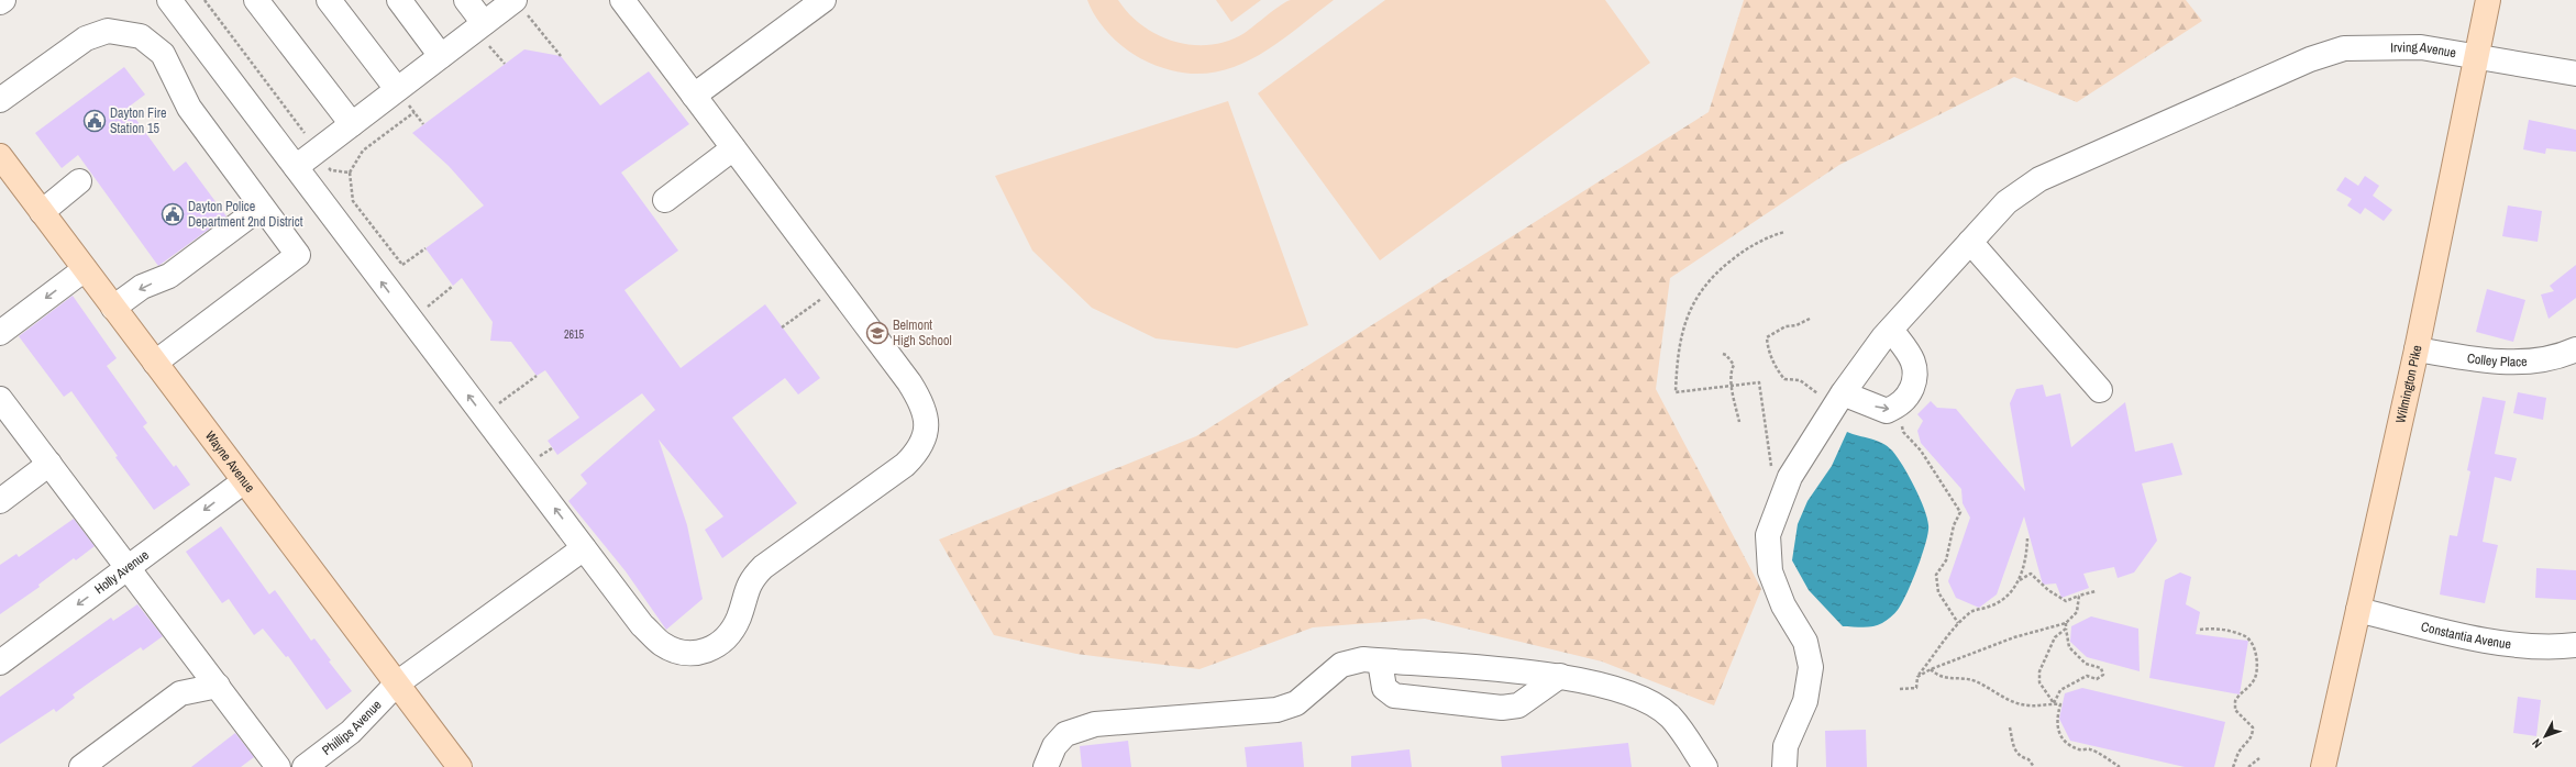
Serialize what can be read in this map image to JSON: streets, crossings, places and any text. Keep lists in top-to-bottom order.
{
  "streets": {
    "main road": ["Wilmington Pike", "Wayne Avenue"],
    "street": [
      "Irving Avenue",
      "Colley Place",
      "Holly Avenue",
      "Constantia Avenue",
      "Phillips Avenue"
    ]
  },
  "crossings": [
    ["Irving Avenue", "Wilmington Pike"],
    ["Colley Place", "Wilmington Pike"],
    ["Wilmington Pike", "Constantia Avenue"],
    ["Wayne Avenue", "Holly Avenue"],
    ["Wayne Avenue", "Phillips Avenue"]
  ],
  "places": {
    "public building": ["Dayton Fire Station 15", "Dayton Police Department 2nd District"],
    "school or university": ["Belmont High School"]
  },
  "house_numbers": ["2615"],
  "north": "bottom left"
}
